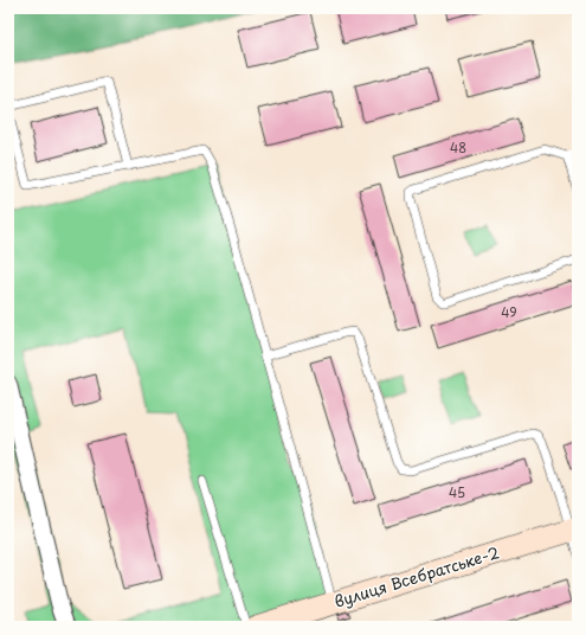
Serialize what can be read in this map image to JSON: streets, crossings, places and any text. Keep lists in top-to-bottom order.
{
  "streets": {
    "street": ["вулиця Всебратське-2"]
  },
  "house_numbers": ["48", "49", "45"]
}
